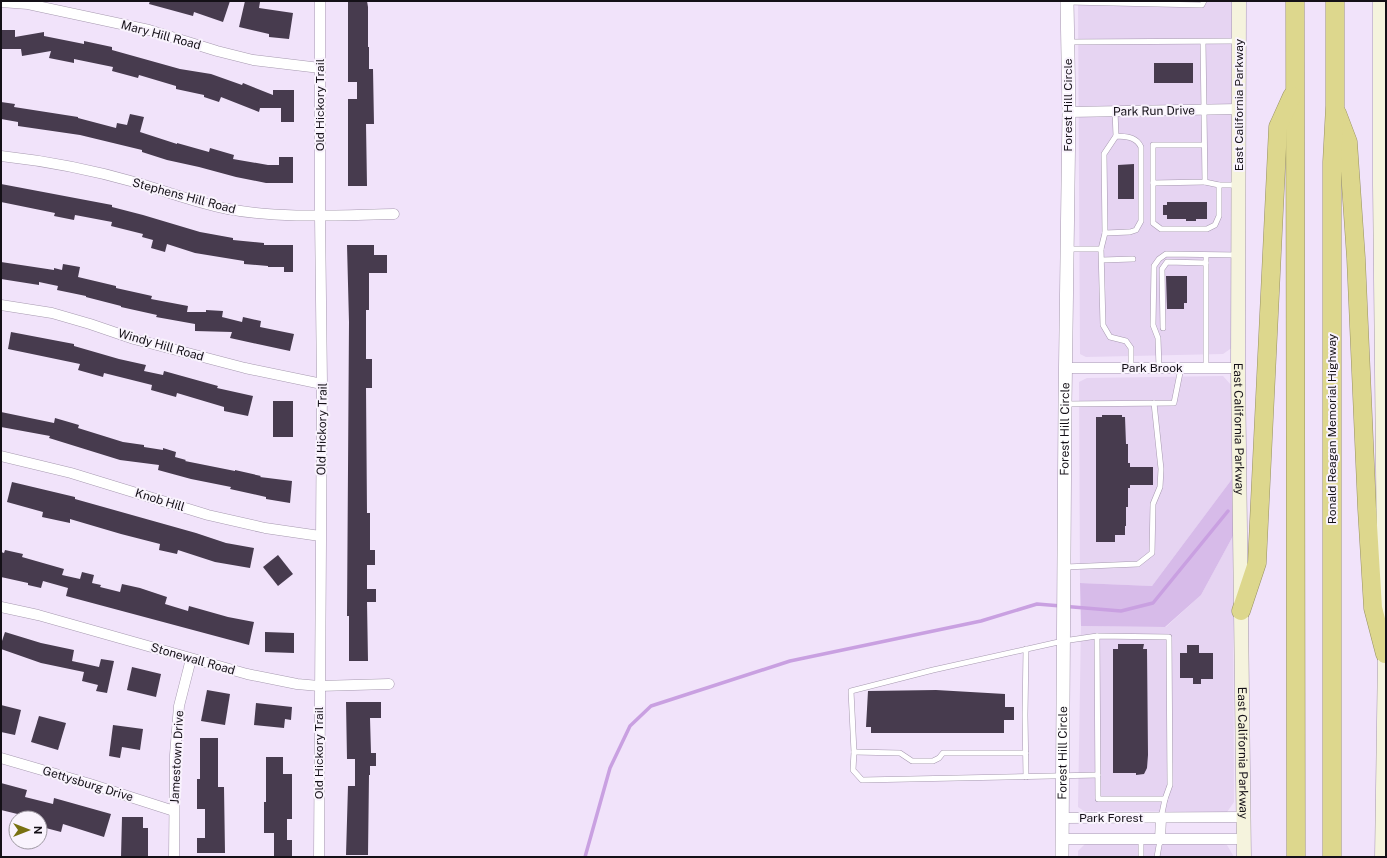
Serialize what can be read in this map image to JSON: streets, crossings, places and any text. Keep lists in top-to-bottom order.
{
  "streets": {
    "highway": ["Ronald Reagan Memorial Highway"],
    "main road": ["East California Parkway"],
    "street": [
      "Mary Hill Road",
      "Old Hickory Trail",
      "Forest Hill Circle",
      "Park Run Drive",
      "Stephens Hill Road",
      "Windy Hill Road",
      "Park Brook",
      "Knob Hill",
      "Stonewall Road",
      "Jamestown Drive",
      "Gettysburg Drive",
      "Park Forest"
    ]
  },
  "crossings": [
    ["Mary Hill Road", "Old Hickory Trail"],
    ["Old Hickory Trail", "Stephens Hill Road"],
    ["Old Hickory Trail", "Windy Hill Road"],
    ["Old Hickory Trail", "Knob Hill"],
    ["Old Hickory Trail", "Stonewall Road"],
    ["Forest Hill Circle", "Park Run Drive"],
    ["Forest Hill Circle", "Park Brook"],
    ["Forest Hill Circle", "Park Forest"],
    ["East California Parkway", "Park Run Drive"],
    ["East California Parkway", "Park Brook"],
    ["East California Parkway", "Park Forest"],
    ["Stonewall Road", "Jamestown Drive"],
    ["Jamestown Drive", "Gettysburg Drive"]
  ],
  "north": "right"
}
